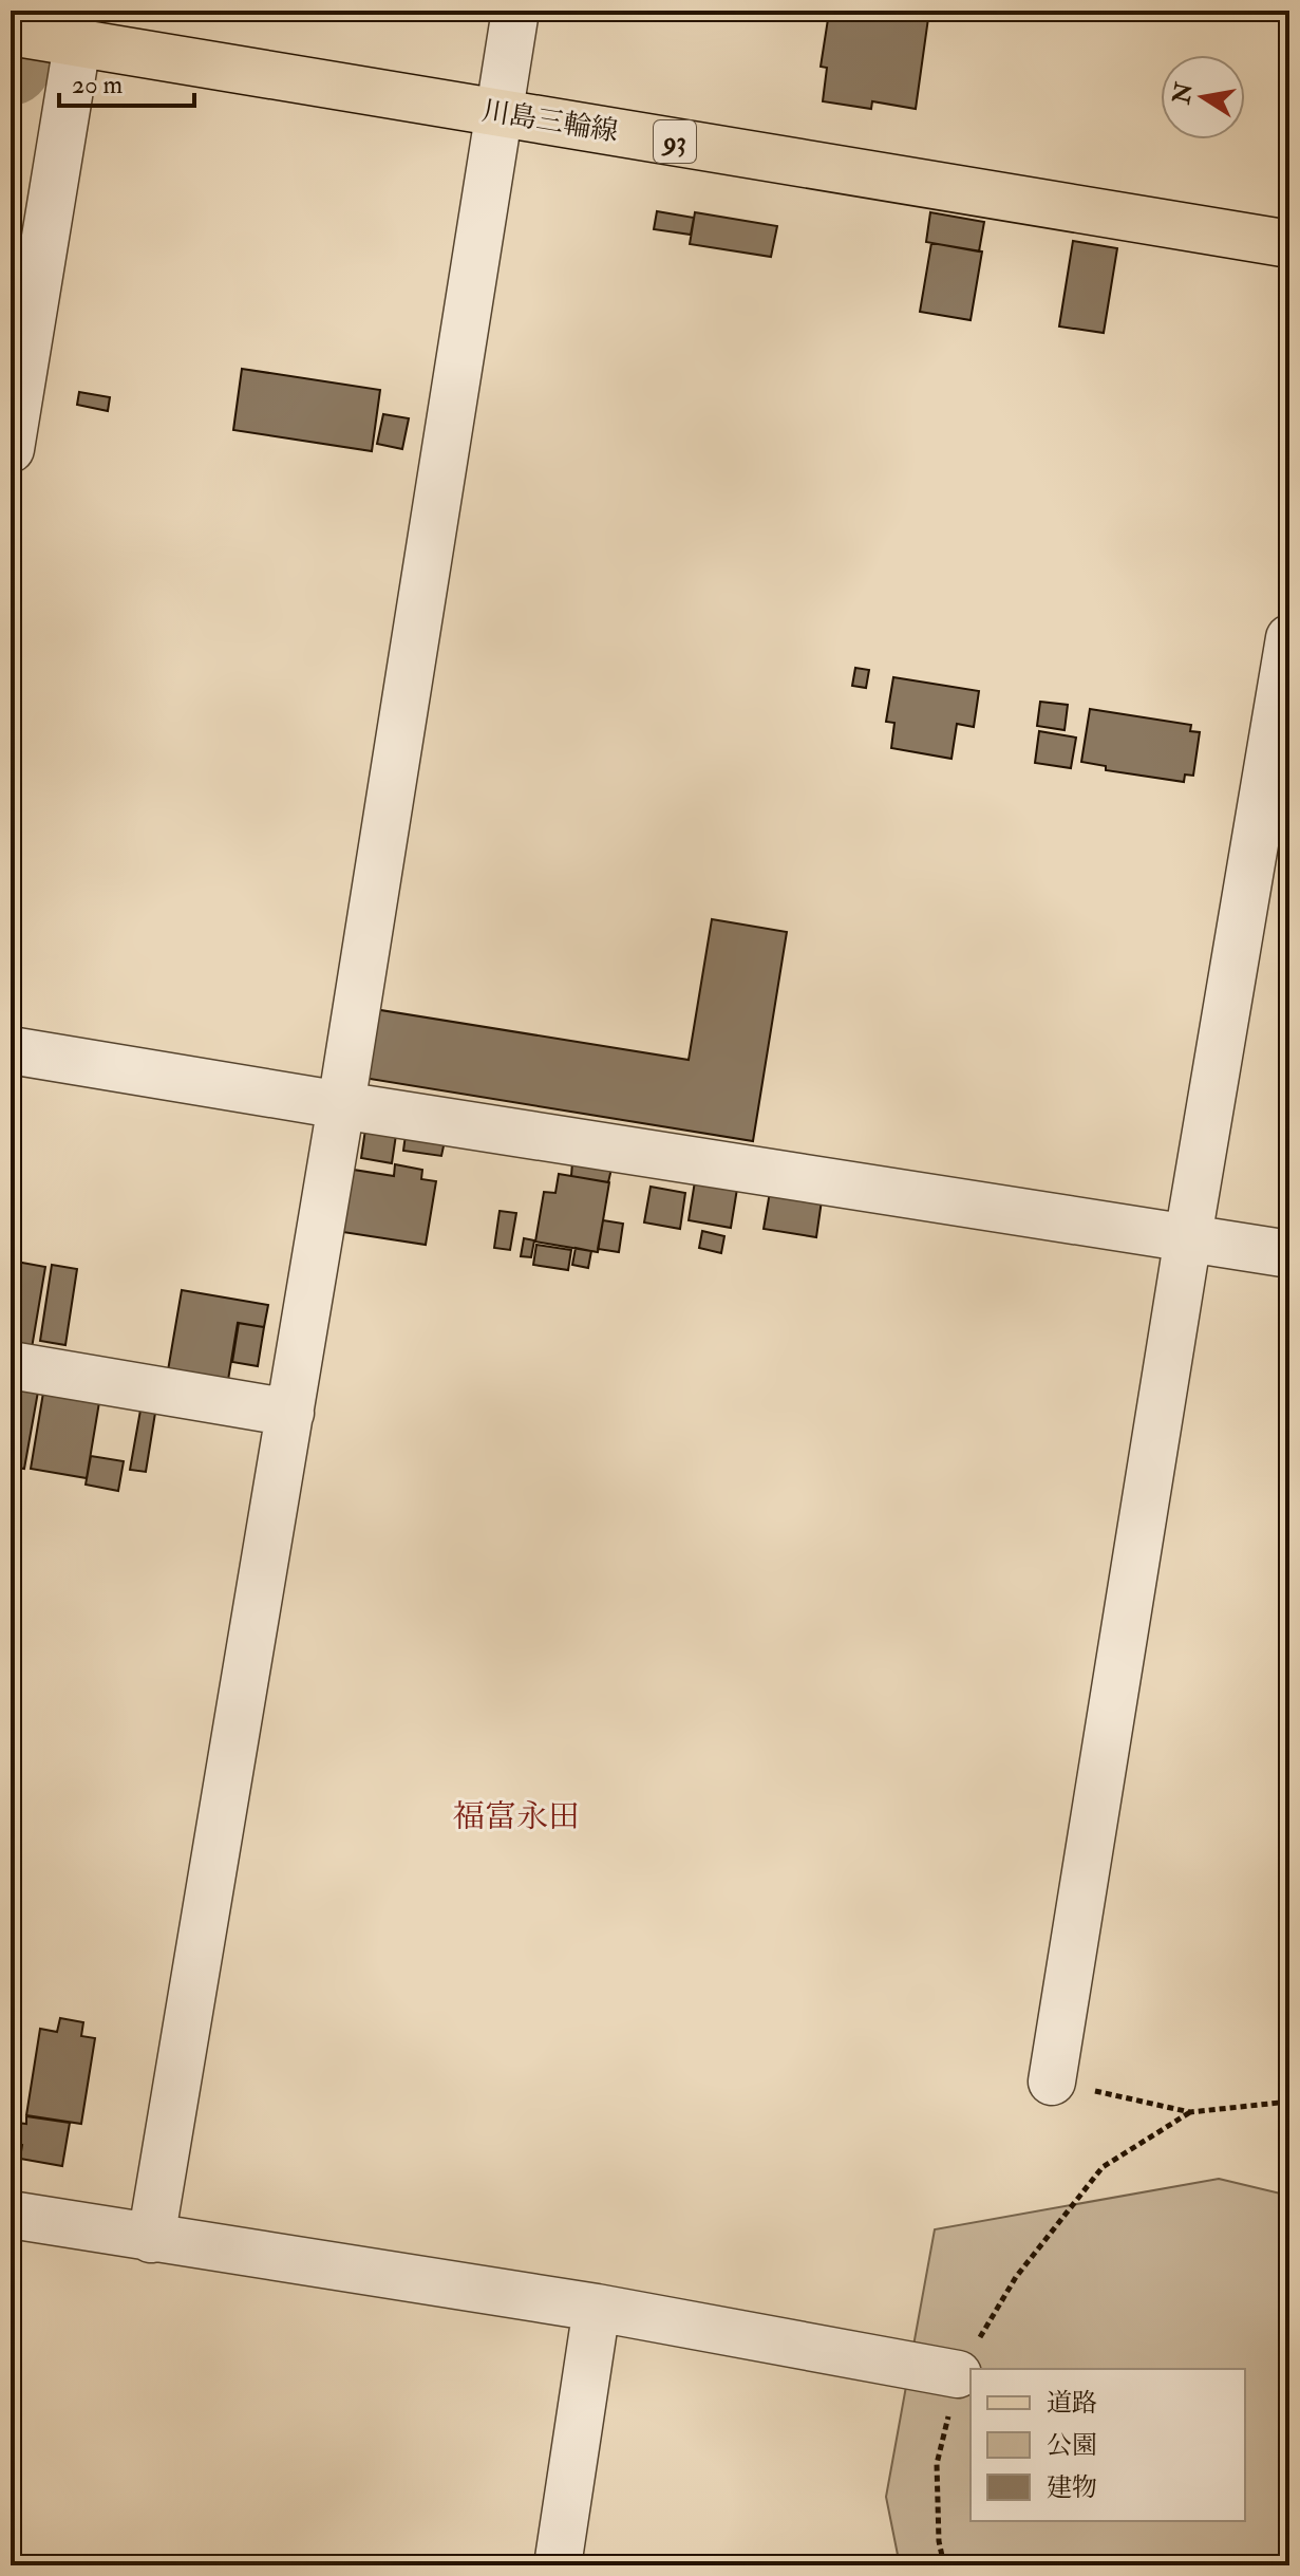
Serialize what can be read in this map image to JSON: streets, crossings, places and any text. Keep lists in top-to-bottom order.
{
  "streets": {
    "main road": ["川島三輪線", "93"]
  },
  "districts": ["福富永田"],
  "legend": ["道路", "公園", "建物"],
  "scale_bar": "20 m",
  "north": "left"
}
